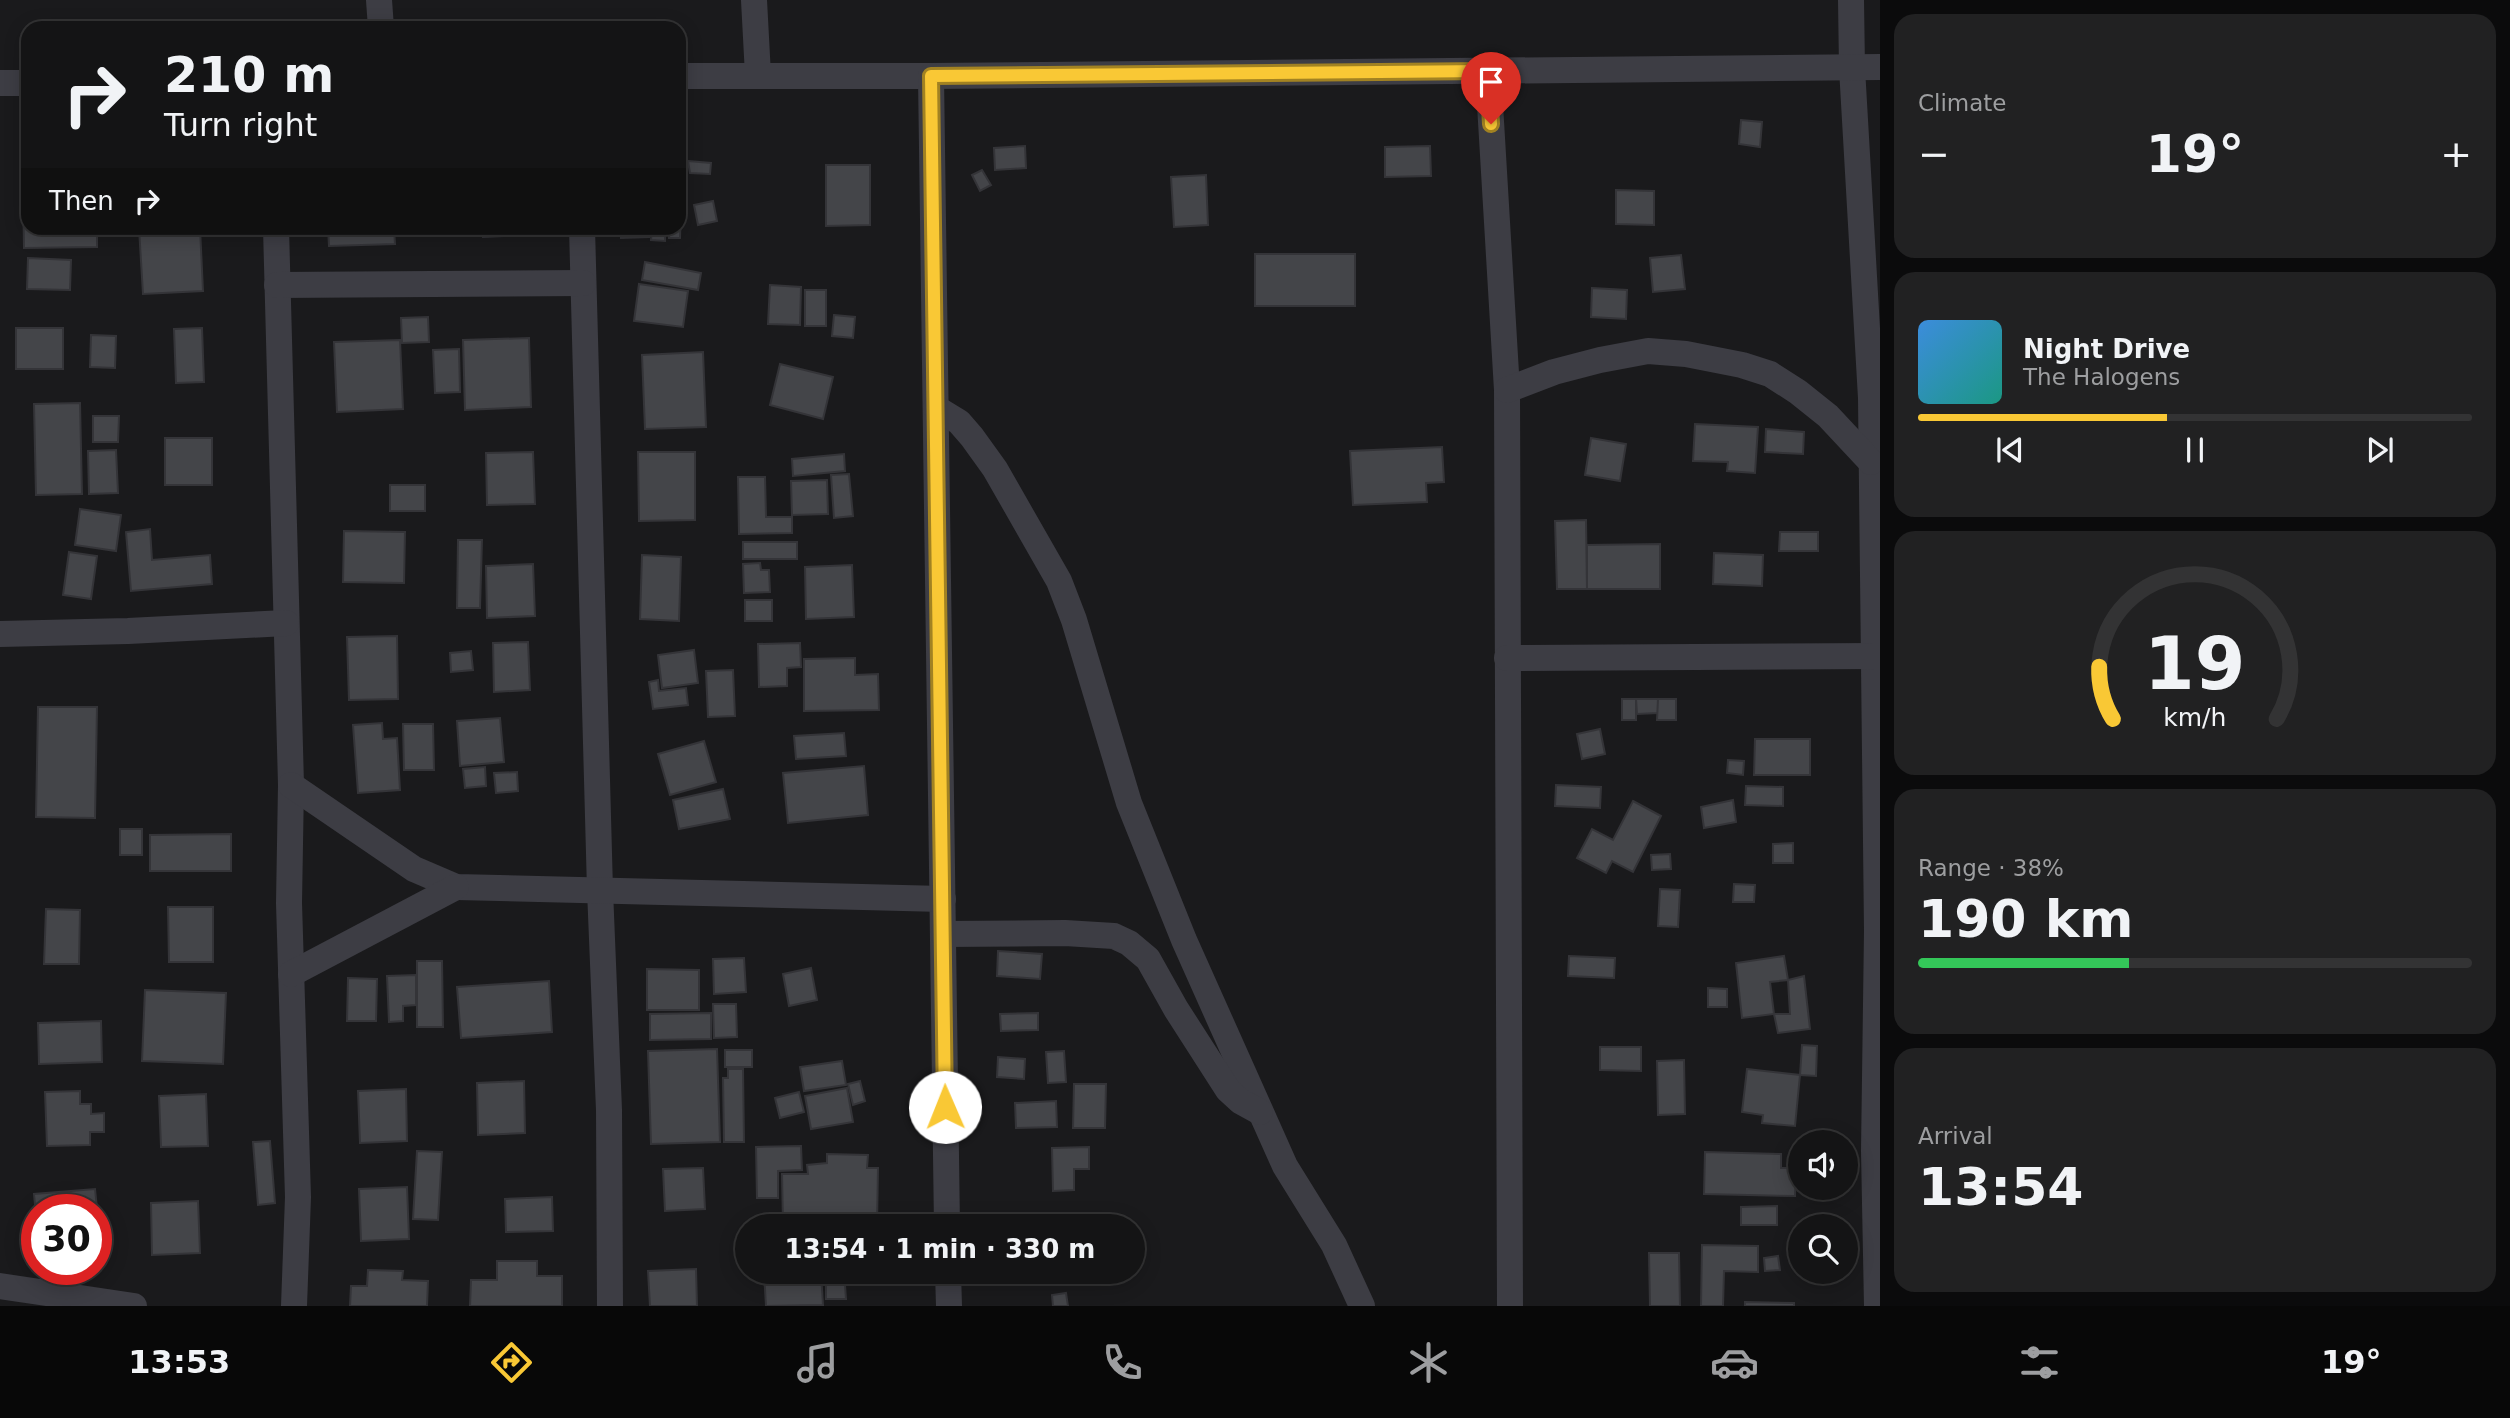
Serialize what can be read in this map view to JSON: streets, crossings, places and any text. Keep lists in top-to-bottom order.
{
  "page": {
    "tile": [
      "Climate",
      ["Range · 38%", "190 km"],
      ["Arrival", "13:54"]
    ],
    "turn": ["210 m", "Turn right"],
    "heat": ["−", "19°", "+"],
    "then": "Then",
    "song": ["Night Drive", "The Halogens"],
    "limit": "30",
    "trip": "13:54 · 1 min · 330 m",
    "tabs": ["13:53", "19°"],
    "gauge": ["19", "km/h"]
  }
}
